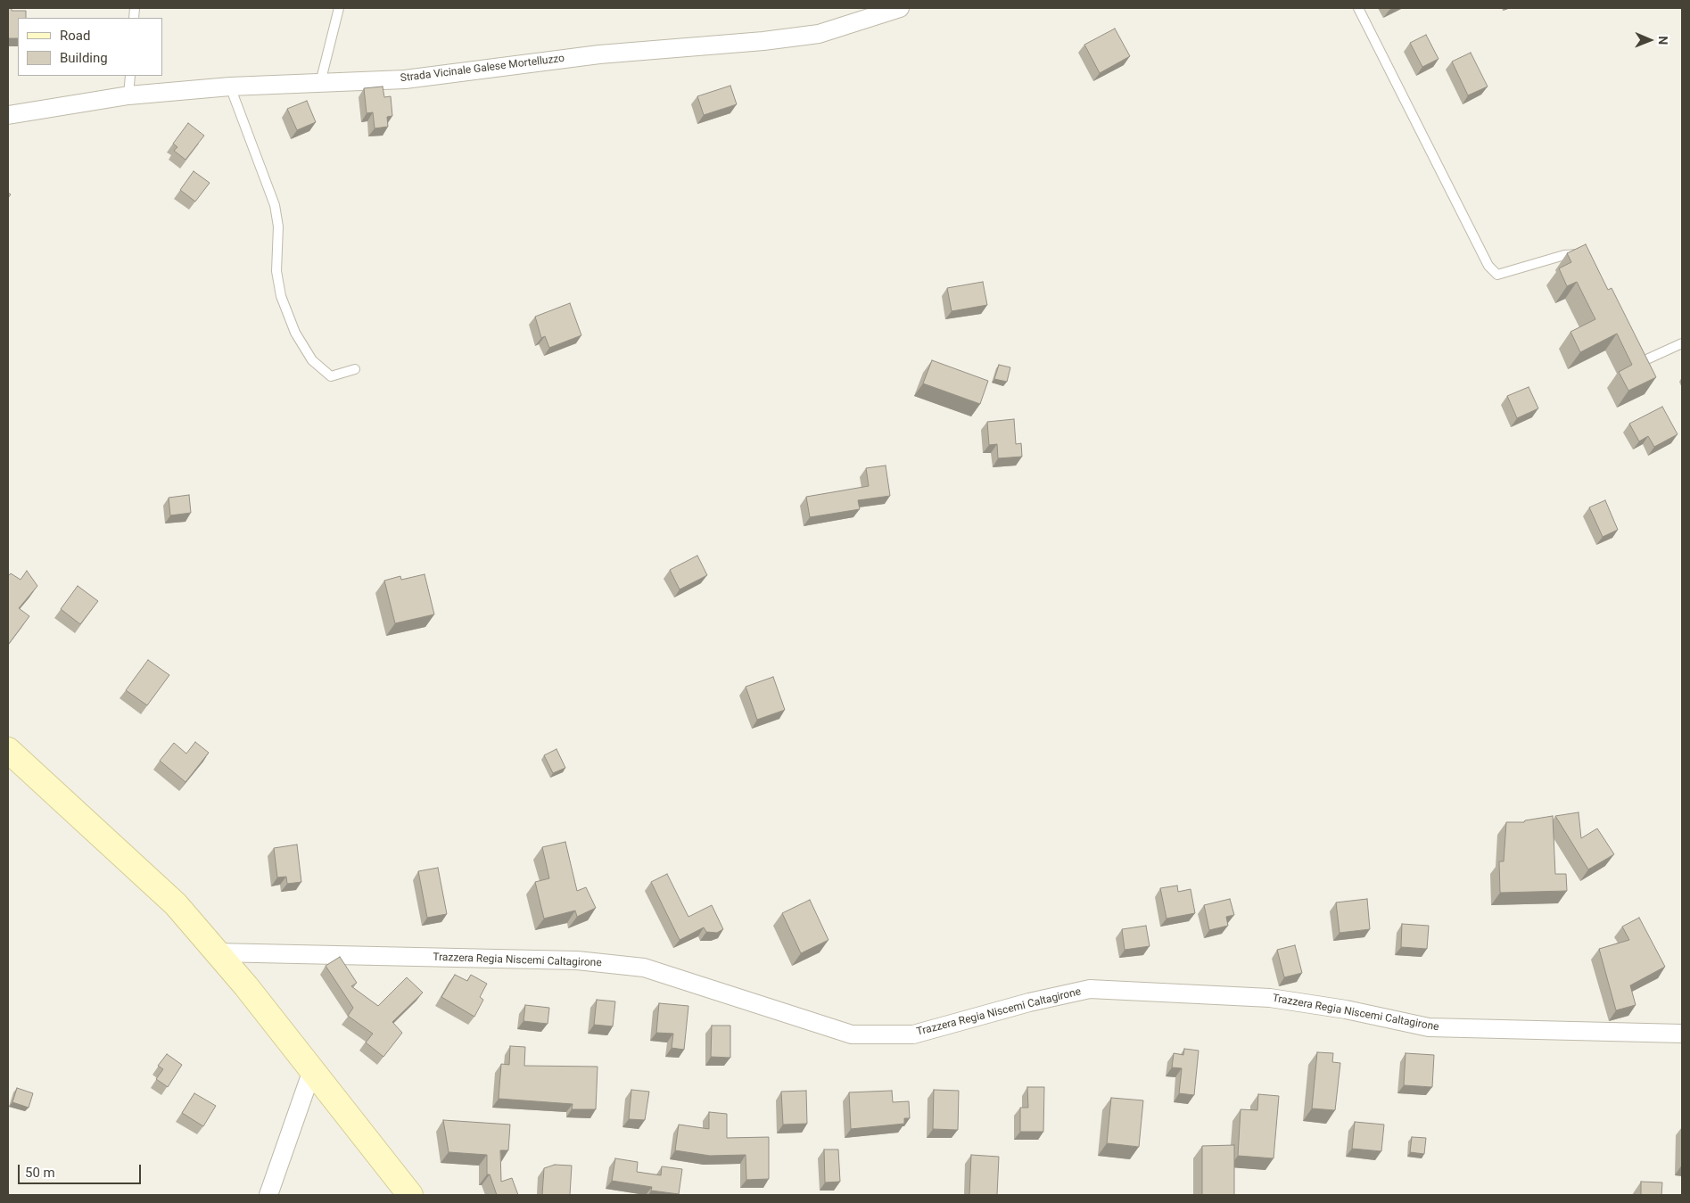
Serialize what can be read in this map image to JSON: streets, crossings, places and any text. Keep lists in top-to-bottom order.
{
  "streets": {
    "street": ["Strada Vicinale Galese Mortelluzzo", "Trazzera Regia Niscemi Caltagirone"]
  },
  "legend": ["Road", "Building"],
  "scale_bar": "50 m",
  "north": "right"
}
